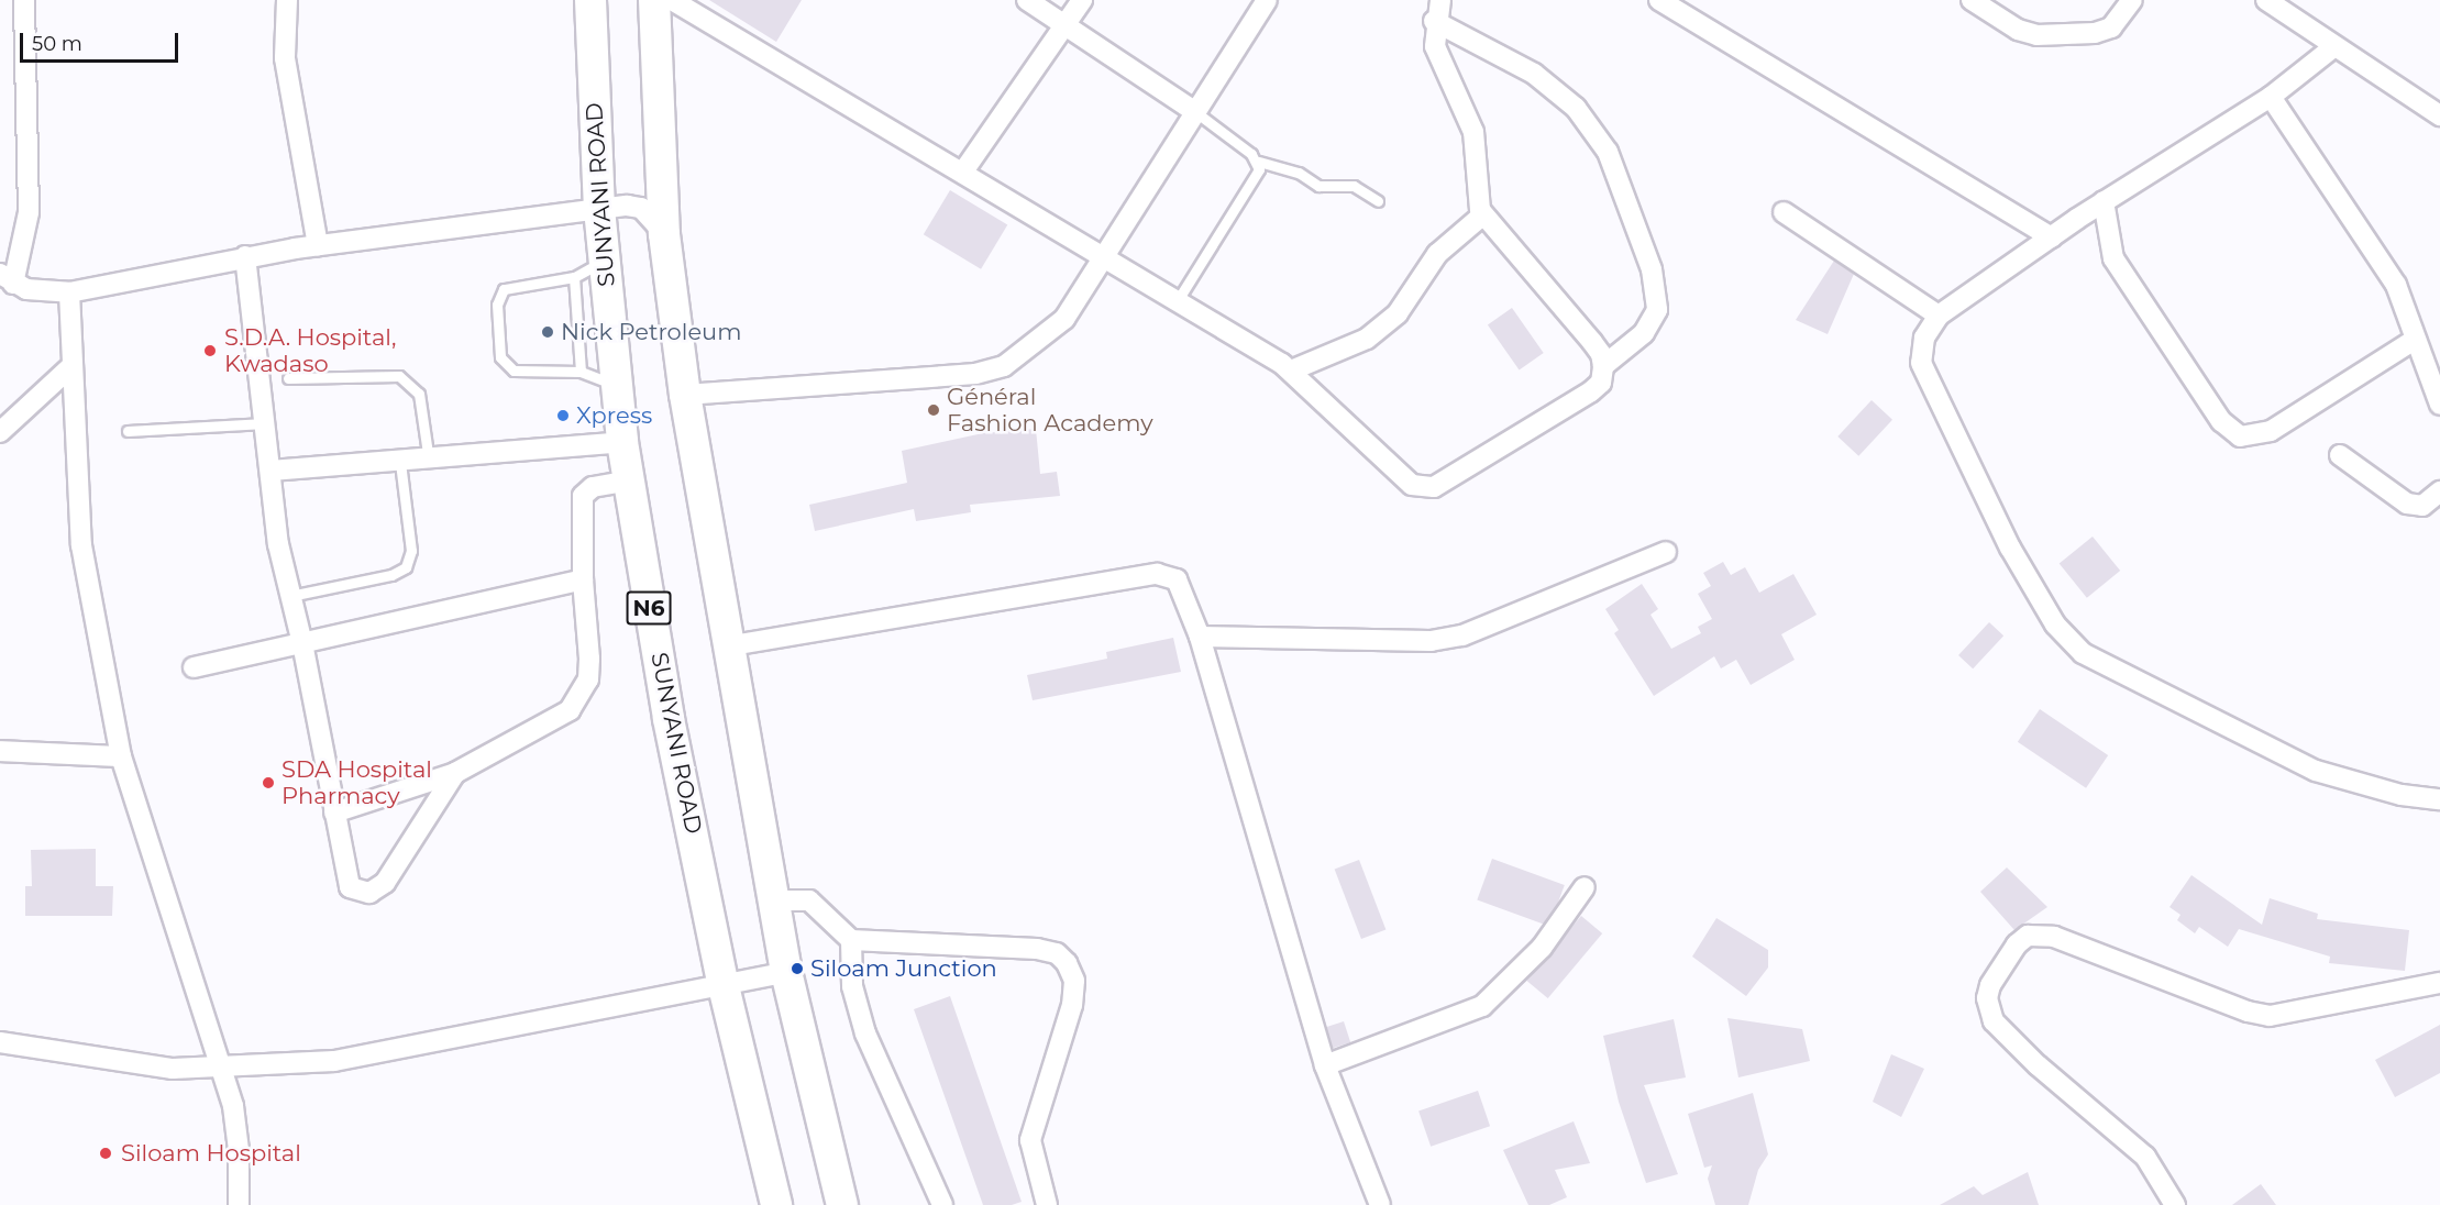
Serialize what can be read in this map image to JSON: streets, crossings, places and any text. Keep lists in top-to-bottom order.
{
  "streets": {
    "main road": ["SUNYANI ROAD", "N6"]
  },
  "places": [
    "Nick Petroleum",
    "S.D.A. Hospital, Kwadaso",
    "Général Fashion Academy",
    "Xpress",
    "SDA Hospital Pharmacy",
    "Siloam Junction",
    "Siloam Hospital"
  ],
  "scale_bar": "50 m"
}
